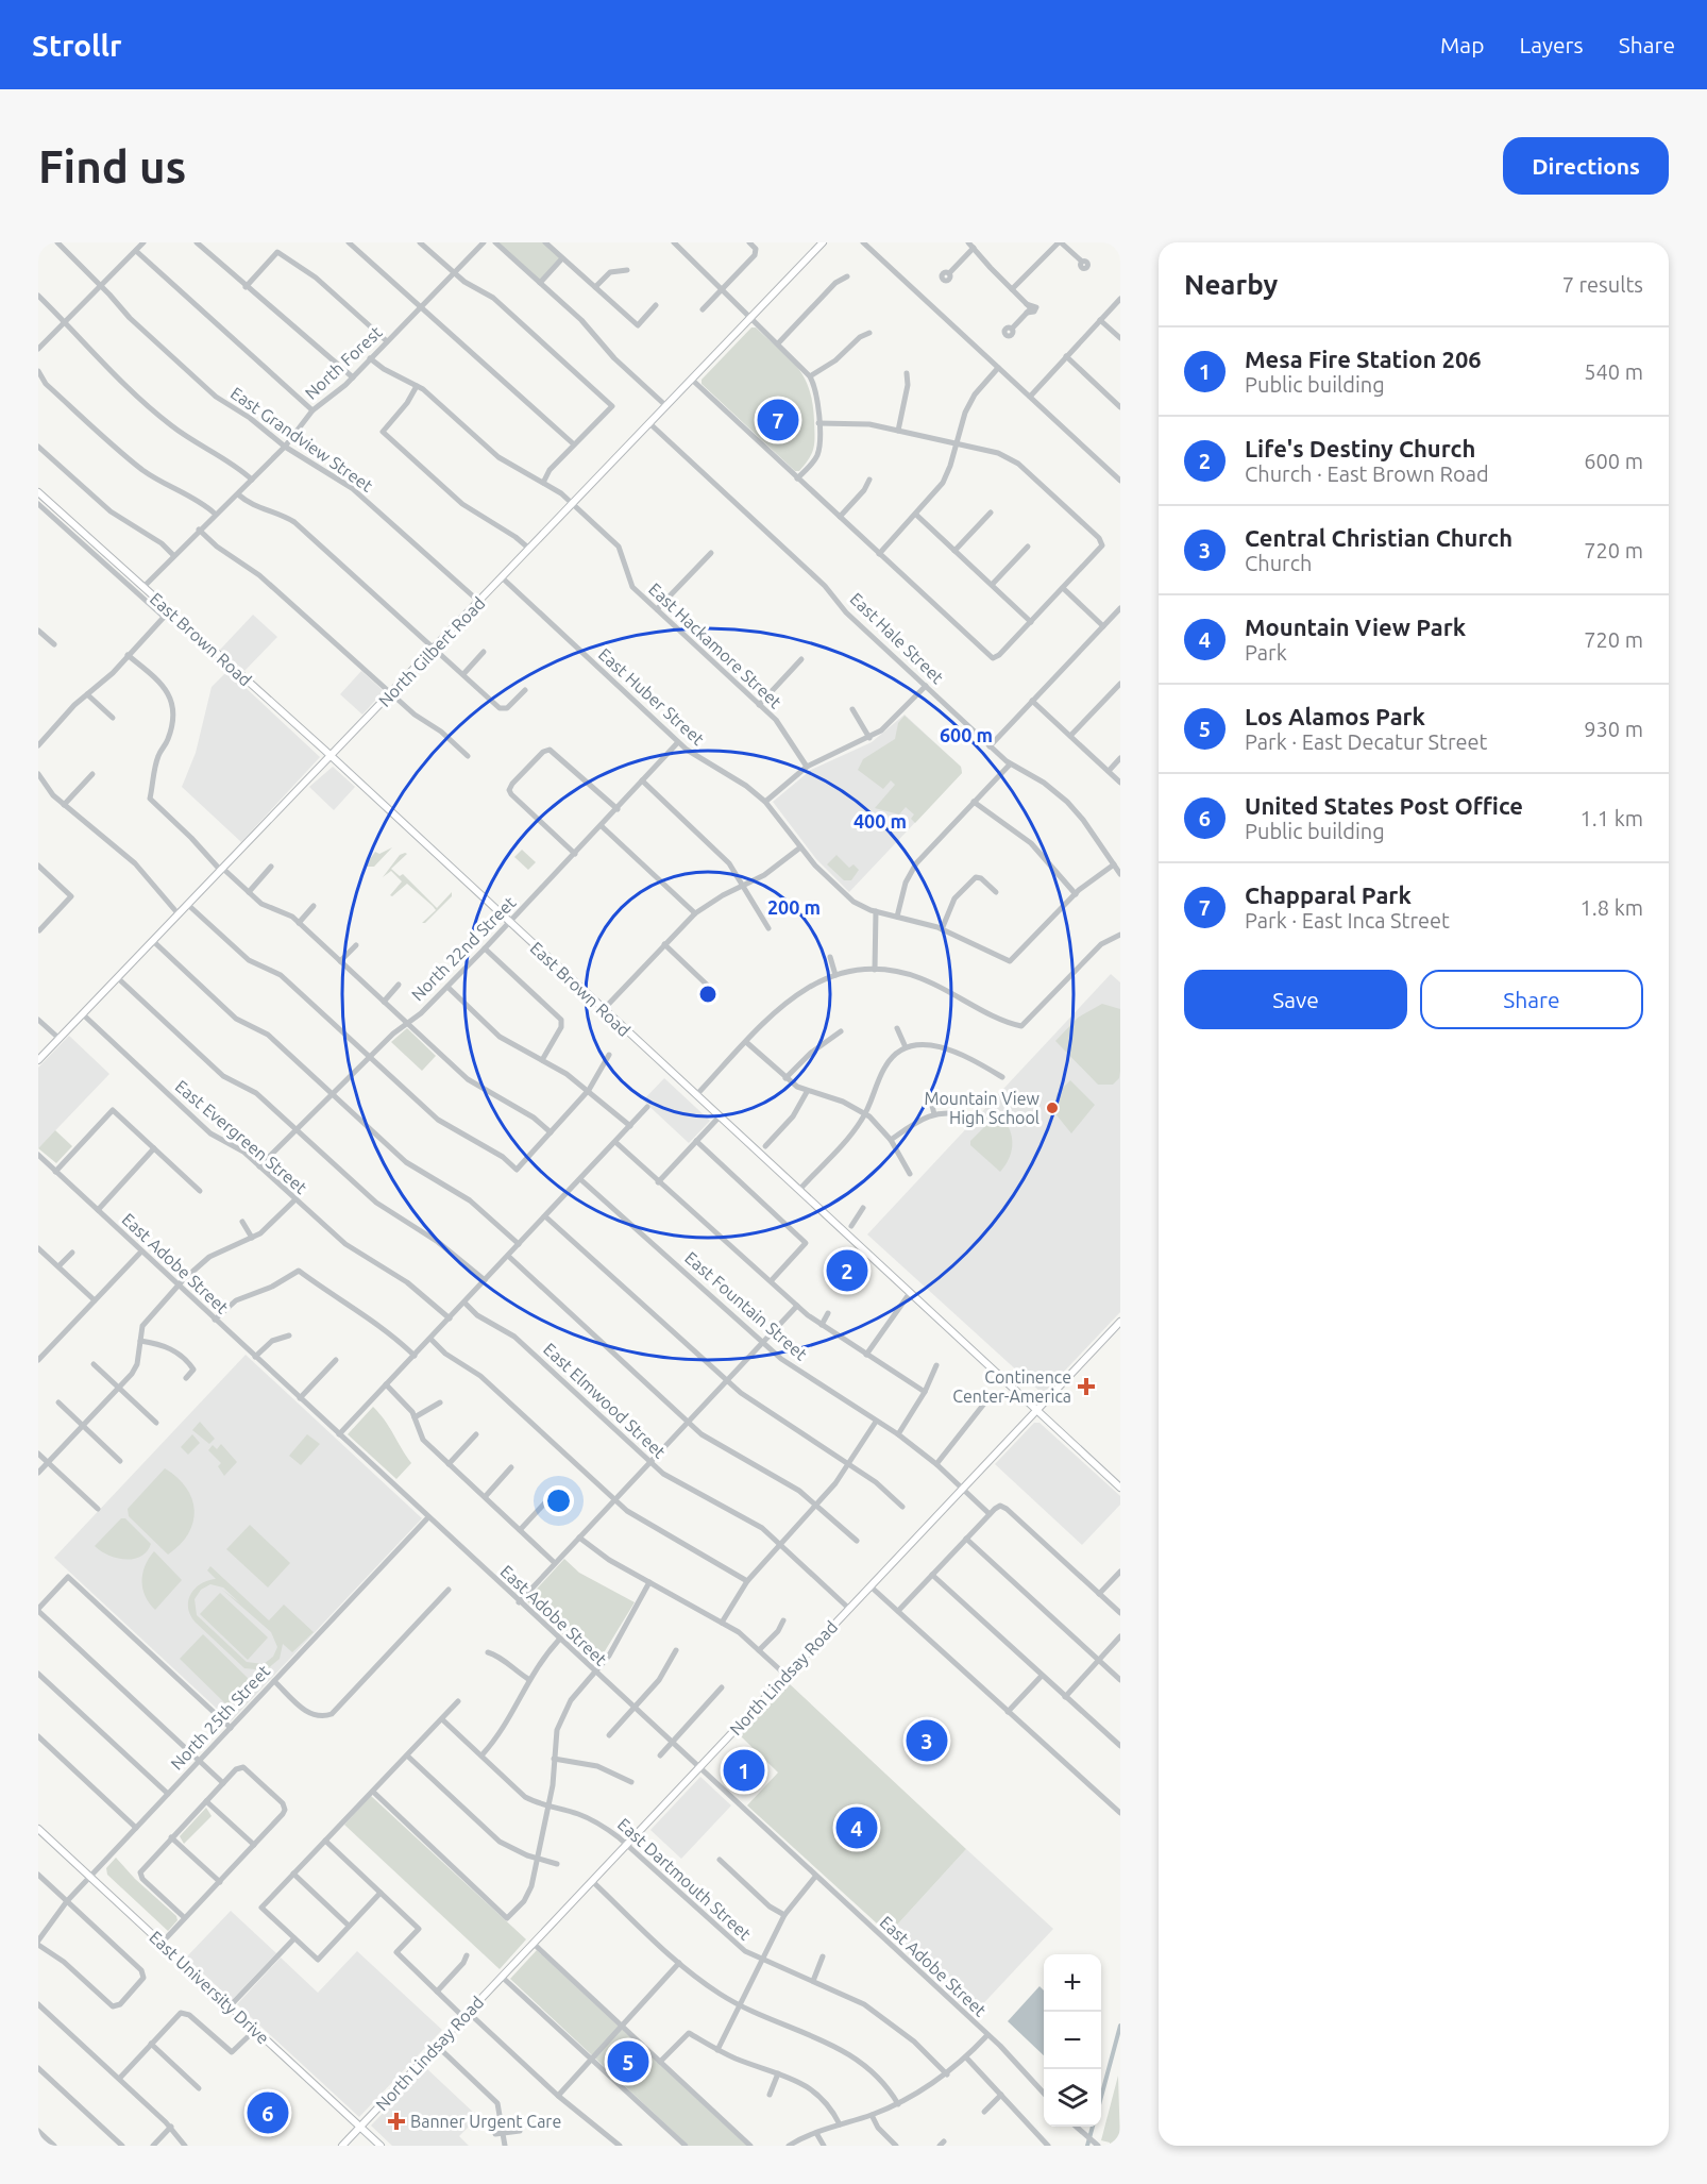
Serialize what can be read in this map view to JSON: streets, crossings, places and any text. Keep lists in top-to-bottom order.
{
  "streets": {
    "main road": [
      "East Brown Road",
      "North Gilbert Road",
      "North Lindsay Road",
      "East University Drive"
    ],
    "street": [
      "North Forest",
      "East Grandview Street",
      "East Hale Street",
      "East Hackamore Street",
      "East Huber Street",
      "North 22nd Street",
      "East Evergreen Street",
      "East Adobe Street",
      "East Fountain Street",
      "East Elmwood Street",
      "North 25th Street",
      "East Dartmouth Street"
    ]
  },
  "crossings": [
    ["North Forest", "East Grandview Street"],
    ["North Forest", "East Brown Road"],
    ["North Forest", "East Hackamore Street"],
    ["East Grandview Street", "North Gilbert Road"],
    ["East Hale Street", "North Gilbert Road"],
    ["East Brown Road", "North Gilbert Road"],
    ["East Brown Road", "North 22nd Street"],
    ["East Brown Road", "North Lindsay Road"],
    ["East Hackamore Street", "North Gilbert Road"],
    ["North Gilbert Road", "East Huber Street"],
    ["North Gilbert Road", "East Evergreen Street"],
    ["East Huber Street", "North 22nd Street"],
    ["North 22nd Street", "East Evergreen Street"],
    ["East Adobe Street", "North Lindsay Road"],
    ["East Adobe Street", "North 25th Street"],
    ["East Fountain Street", "North Lindsay Road"],
    ["East Elmwood Street", "North Lindsay Road"],
    ["North Lindsay Road", "East Dartmouth Street"],
    ["North Lindsay Road", "East University Drive"],
    ["North 25th Street", "East University Drive"]
  ],
  "places": {
    "other": ["Mountain View High School"],
    "health": ["Continence Center-America", "Banner Urgent Care"]
  },
  "page": {
    "header": "Strollr",
    "nav": ["Map", "Layers", "Share"],
    "buttons": [
      "Directions",
      ["Save", "Share"]
    ],
    "title": "Find us",
    "heading": ["Nearby", "7 results"],
    "list": [
      {
        "mark": "1",
        "name": "Mesa Fire Station 206",
        "note": "Public building",
        "value": "540 m"
      },
      {
        "mark": "2",
        "name": "Life's Destiny Church",
        "note": "Church · East Brown Road",
        "value": "600 m"
      },
      {
        "mark": "3",
        "name": "Central Christian Church",
        "note": "Church",
        "value": "720 m"
      },
      {
        "mark": "4",
        "name": "Mountain View Park",
        "note": "Park",
        "value": "720 m"
      },
      {
        "mark": "5",
        "name": "Los Alamos Park",
        "note": "Park · East Decatur Street",
        "value": "930 m"
      },
      {
        "mark": "6",
        "name": "United States Post Office",
        "note": "Public building",
        "value": "1.1 km"
      },
      {
        "mark": "7",
        "name": "Chapparal Park",
        "note": "Park · East Inca Street",
        "value": "1.8 km"
      }
    ],
    "pins": [
      "7",
      "2",
      "3",
      "1",
      "4",
      "5",
      "6"
    ],
    "map_buttons": ["+", "−"]
  },
  "rings": ["600 m", "400 m", "200 m"]
}
